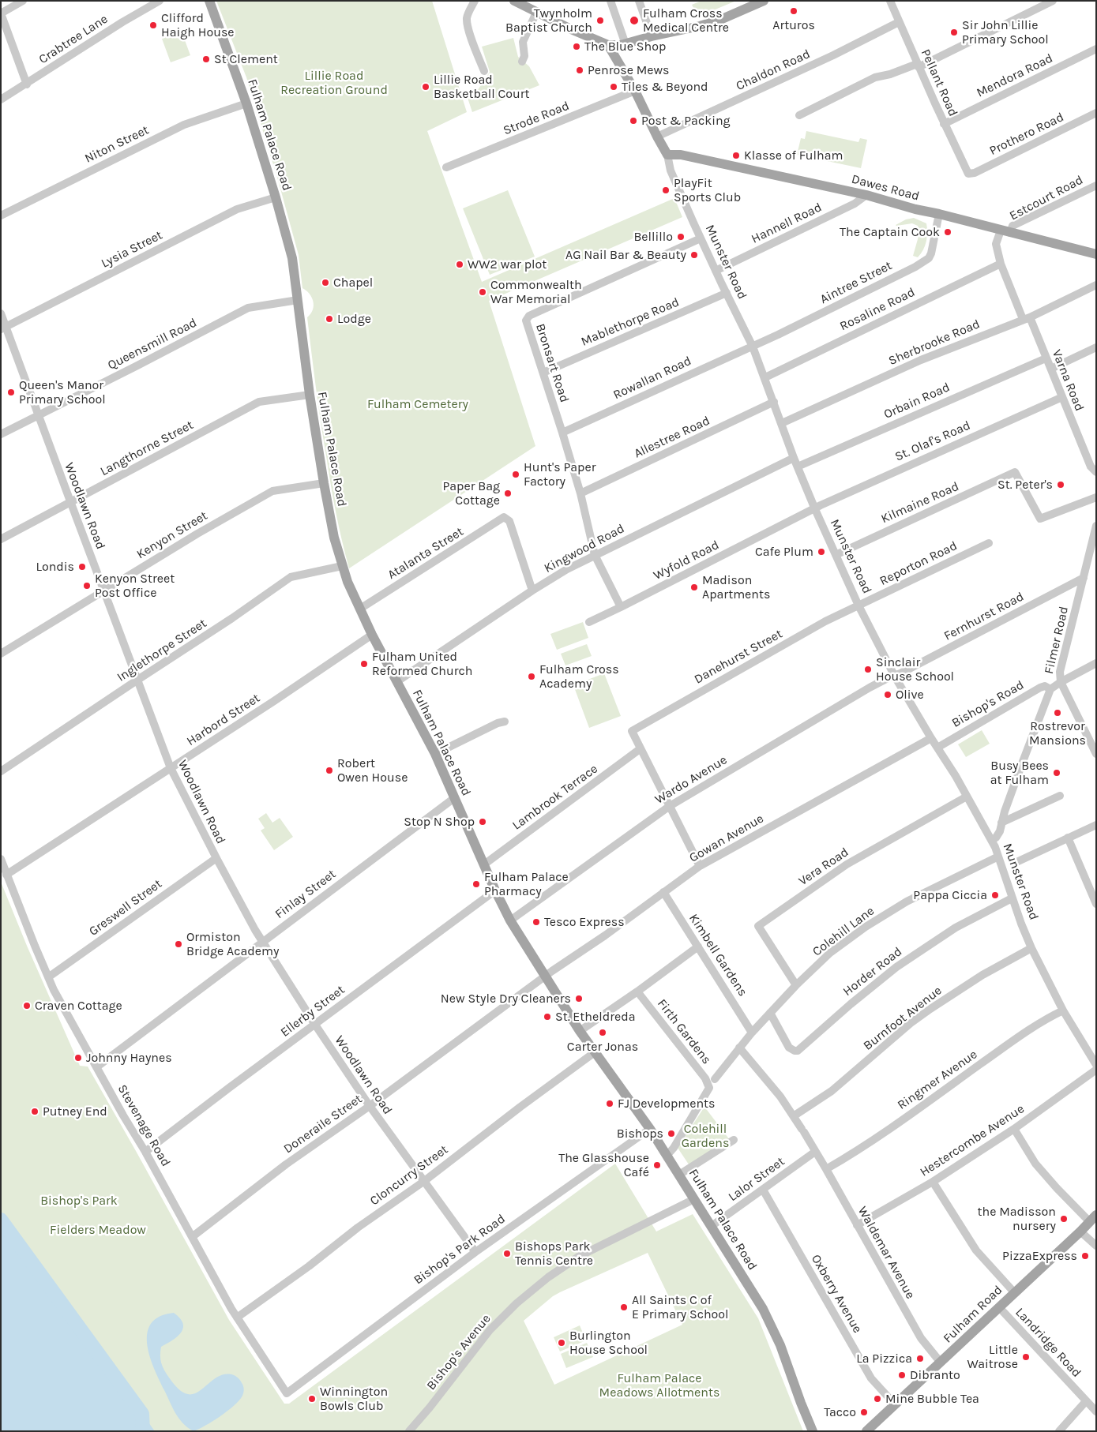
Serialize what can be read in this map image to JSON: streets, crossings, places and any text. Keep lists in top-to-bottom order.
{
  "streets": {
    "main road": [
      "Fulham Palace Road",
      "Dawes Road",
      "Munster Road",
      "Fulham Road"
    ],
    "street": [
      "Crabtree Lane",
      "Chaldon Road",
      "Mendora Road",
      "Pellant Road",
      "Strode Road",
      "Prothero Road",
      "Niton Street",
      "Estcourt Road",
      "Hannell Road",
      "Lysia Street",
      "Aintree Street",
      "Rosaline Road",
      "Mablethorpe Road",
      "Sherbrooke Road",
      "Queensmill Road",
      "Bronsart Road",
      "Rowallan Road",
      "Varna Road",
      "Orbain Road",
      "Allestree Road",
      "St. Olaf's Road",
      "Langthorne Street",
      "Kilmaine Road",
      "Woodlawn Road",
      "Kenyon Street",
      "Kingwood Road",
      "Atalanta Street",
      "Wyfold Road",
      "Reporton Road",
      "Fernhurst Road",
      "Filmer Road",
      "Inglethorpe Street",
      "Danehurst Street",
      "Bishop's Road",
      "Harbord Street",
      "Wardo Avenue",
      "Lambrook Terrace",
      "Gowan Avenue",
      "Vera Road",
      "Finlay Street",
      "Greswell Street",
      "Colehill Lane",
      "Kimbell Gardens",
      "Horder Road",
      "Ellerby Street",
      "Burnfoot Avenue",
      "Firth Gardens",
      "Ringmer Avenue",
      "Doneraile Street",
      "Stevenage Road",
      "Hestercombe Avenue",
      "Cloncurry Street",
      "Lalor Street",
      "Bishop's Park Road",
      "Waldemar Avenue",
      "Oxberry Avenue",
      "Landridge Road",
      "Bishop's Avenue"
    ]
  },
  "crossings": [
    ["Chaldon Road", "Pellant Road"],
    ["Chaldon Road", "Munster Road"],
    ["Mendora Road", "Pellant Road"],
    ["Pellant Road", "Prothero Road"],
    ["Strode Road", "Munster Road"],
    ["Fulham Palace Road", "Niton Street"],
    ["Fulham Palace Road", "Lysia Street"],
    ["Fulham Palace Road", "Queensmill Road"],
    ["Fulham Palace Road", "Langthorne Street"],
    ["Fulham Palace Road", "Kenyon Street"],
    ["Fulham Palace Road", "Kingwood Road"],
    ["Fulham Palace Road", "Atalanta Street"],
    ["Fulham Palace Road", "Inglethorpe Street"],
    ["Fulham Palace Road", "Harbord Street"],
    ["Fulham Palace Road", "Wardo Avenue"],
    ["Fulham Palace Road", "Lambrook Terrace"],
    ["Fulham Palace Road", "Gowan Avenue"],
    ["Fulham Palace Road", "Finlay Street"],
    ["Fulham Palace Road", "Ellerby Street"],
    ["Fulham Palace Road", "Firth Gardens"],
    ["Fulham Palace Road", "Doneraile Street"],
    ["Fulham Palace Road", "Cloncurry Street"],
    ["Fulham Palace Road", "Lalor Street"],
    ["Fulham Palace Road", "Bishop's Park Road"],
    ["Fulham Palace Road", "Bishop's Avenue"],
    ["Dawes Road", "Estcourt Road"],
    ["Dawes Road", "Hannell Road"],
    ["Dawes Road", "Munster Road"],
    ["Dawes Road", "Aintree Street"],
    ["Dawes Road", "Varna Road"],
    ["Estcourt Road", "Varna Road"],
    ["Hannell Road", "Munster Road"],
    ["Lysia Street", "Woodlawn Road"],
    ["Munster Road", "Aintree Street"],
    ["Munster Road", "Rosaline Road"],
    ["Munster Road", "Mablethorpe Road"],
    ["Munster Road", "Sherbrooke Road"],
    ["Munster Road", "Bronsart Road"],
    ["Munster Road", "Rowallan Road"],
    ["Munster Road", "Orbain Road"],
    ["Munster Road", "Allestree Road"],
    ["Munster Road", "St. Olaf's Road"],
    ["Munster Road", "Kilmaine Road"],
    ["Munster Road", "Kingwood Road"],
    ["Munster Road", "Wyfold Road"],
    ["Munster Road", "Reporton Road"],
    ["Munster Road", "Fernhurst Road"],
    ["Munster Road", "Filmer Road"],
    ["Munster Road", "Danehurst Street"],
    ["Munster Road", "Bishop's Road"],
    ["Munster Road", "Wardo Avenue"],
    ["Munster Road", "Gowan Avenue"],
    ["Munster Road", "Vera Road"],
    ["Munster Road", "Colehill Lane"],
    ["Munster Road", "Horder Road"],
    ["Munster Road", "Burnfoot Avenue"],
    ["Munster Road", "Ringmer Avenue"],
    ["Aintree Street", "Rowallan Road"],
    ["Rosaline Road", "Varna Road"],
    ["Mablethorpe Road", "Bronsart Road"],
    ["Sherbrooke Road", "Varna Road"],
    ["Queensmill Road", "Woodlawn Road"],
    ["Bronsart Road", "Rowallan Road"],
    ["Bronsart Road", "Allestree Road"],
    ["Bronsart Road", "Kingwood Road"],
    ["Varna Road", "Orbain Road"],
    ["Varna Road", "St. Olaf's Road"],
    ["St. Olaf's Road", "Wyfold Road"],
    ["Langthorne Street", "Woodlawn Road"],
    ["Woodlawn Road", "Kenyon Street"],
    ["Woodlawn Road", "Inglethorpe Street"],
    ["Woodlawn Road", "Harbord Street"],
    ["Woodlawn Road", "Finlay Street"],
    ["Woodlawn Road", "Greswell Street"],
    ["Woodlawn Road", "Ellerby Street"],
    ["Woodlawn Road", "Doneraile Street"],
    ["Woodlawn Road", "Cloncurry Street"],
    ["Woodlawn Road", "Bishop's Park Road"],
    ["Kingwood Road", "Atalanta Street"],
    ["Reporton Road", "Danehurst Street"],
    ["Fernhurst Road", "Filmer Road"],
    ["Fernhurst Road", "Wardo Avenue"],
    ["Filmer Road", "Bishop's Road"],
    ["Danehurst Street", "Lambrook Terrace"],
    ["Harbord Street", "Stevenage Road"],
    ["Gowan Avenue", "Kimbell Gardens"],
    ["Gowan Avenue", "Doneraile Street"],
    ["Vera Road", "Colehill Lane"],
    ["Finlay Street", "Stevenage Road"],
    ["Greswell Street", "Stevenage Road"],
    ["Colehill Lane", "Kimbell Gardens"],
    ["Colehill Lane", "Horder Road"],
    ["Ellerby Street", "Stevenage Road"],
    ["Burnfoot Avenue", "Waldemar Avenue"],
    ["Ringmer Avenue", "Waldemar Avenue"],
    ["Doneraile Street", "Stevenage Road"],
    ["Stevenage Road", "Cloncurry Street"],
    ["Stevenage Road", "Bishop's Park Road"],
    ["Hestercombe Avenue", "Waldemar Avenue"],
    ["Lalor Street", "Waldemar Avenue"],
    ["Lalor Street", "Oxberry Avenue"],
    ["Waldemar Avenue", "Fulham Road"],
    ["Oxberry Avenue", "Fulham Road"],
    ["Fulham Road", "Landridge Road"]
  ],
  "parks": [
    "Lillie Road Recreation Ground",
    "Fulham Cemetery",
    "Colehill Gardens",
    "Bishop's Park",
    "Fielders Meadow",
    "Fulham Palace Meadows Allotments"
  ],
  "places": [
    "Arturos",
    "Twynholm Baptist Church",
    "Fulham Cross Medical Centre",
    "Clifford Haigh House",
    "Sir John Lillie Primary School",
    "The Blue Shop",
    "St Clement",
    "Penrose Mews",
    "Lillie Road Basketball Court",
    "Tiles & Beyond",
    "Post & Packing",
    "Klasse of Fulham",
    "PlayFit Sports Club",
    "The Captain Cook",
    "Bellillo",
    "AG Nail Bar & Beauty",
    "WW2 war plot",
    "Chapel",
    "Commonwealth War Memorial",
    "Lodge",
    "Queen's Manor Primary School",
    "Hunt's Paper Factory",
    "St. Peter's",
    "Paper Bag Cottage",
    "Cafe Plum",
    "Londis",
    "Kenyon Street Post Office",
    "Madison Apartments",
    "Fulham United Reformed Church",
    "Sinclair House School",
    "Fulham Cross Academy",
    "Olive",
    "Rostrevor Mansions",
    "Robert Owen House",
    "Busy Bees at Fulham",
    "Stop N Shop",
    "Fulham Palace Pharmacy",
    "Pappa Ciccia",
    "Tesco Express",
    "Ormiston Bridge Academy",
    "New Style Dry Cleaners",
    "Craven Cottage",
    "St. Etheldreda",
    "Carter Jonas",
    "Johnny Haynes",
    "FJ Developments",
    "Putney End",
    "Bishops",
    "The Glasshouse Café",
    "the Madisson nursery",
    "Bishops Park Tennis Centre",
    "PizzaExpress",
    "All Saints C of E Primary School",
    "Burlington House School",
    "Little Waitrose",
    "La Pizzica",
    "Dibranto",
    "Winnington Bowls Club",
    "Mine Bubble Tea",
    "Tacco"
  ]
}
